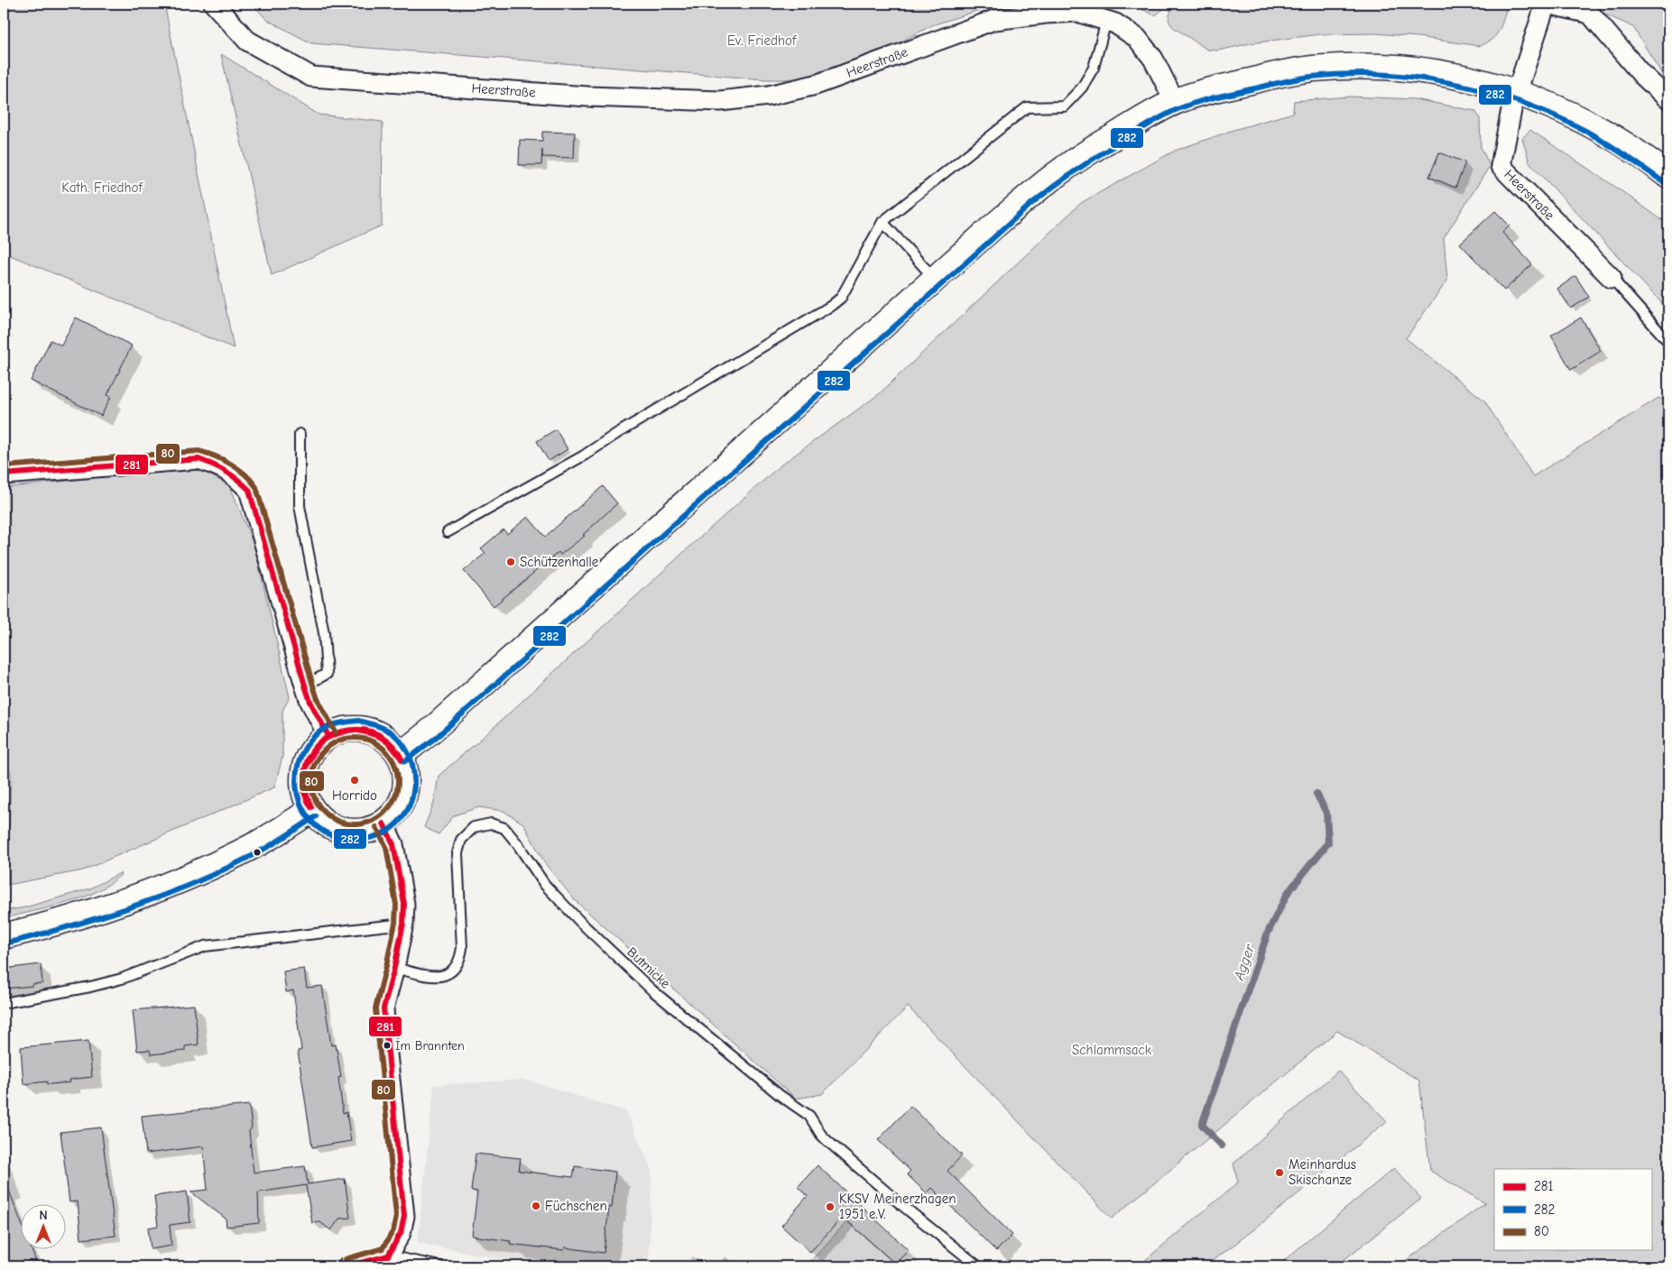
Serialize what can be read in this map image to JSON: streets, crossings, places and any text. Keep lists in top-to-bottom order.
{
  "streets": {
    "street": ["Heerstraße"],
    "lane": ["Butmicke"]
  },
  "water": ["Agger"],
  "parks": ["Ev. Friedhof", "Kath. Friedhof", "Schlammsack"],
  "places": [
    "Schützenhalle",
    "Horrido",
    "Im Brannten",
    "Meinhardus Skischanze",
    "Füchschen",
    "KKSV Meinerzhagen 1951 e.V."
  ],
  "lines": ["transit line 282", "transit line 80", "transit line 281"],
  "legend": ["281", "282", "80"],
  "north": "top"
}
